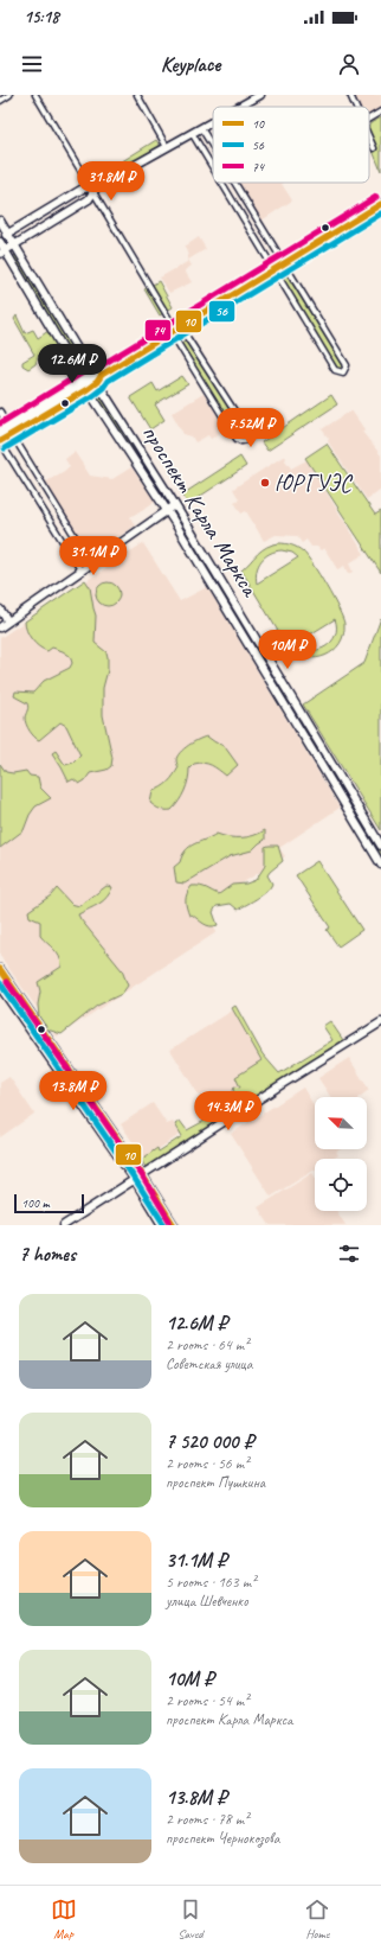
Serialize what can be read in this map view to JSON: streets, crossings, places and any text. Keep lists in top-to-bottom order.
{
  "streets": {
    "main road": ["проспект Карла Маркса"]
  },
  "places": ["ЮРГУЭС"],
  "lines": ["transit line 74", "transit line 10", "transit line 56"],
  "legend": ["10", "56", "74"],
  "scale_bar": "100 m",
  "north": "top left",
  "page": {
    "status": "15:18",
    "header": "Keyplace",
    "price": [
      "31.8M ₽",
      "12.6M ₽",
      "7.52M ₽",
      "31.1M ₽",
      "10M ₽",
      "13.8M ₽",
      "14.3M ₽"
    ],
    "scale": "100 m",
    "heading": "7 homes",
    "list": [
      {
        "name": "12.6M ₽",
        "note": "2 rooms · 64 m² · Советская улица"
      },
      {
        "name": "7 520 000 ₽",
        "note": "2 rooms · 56 m² · проспект Пушкина"
      },
      {
        "name": "31.1M ₽",
        "note": "5 rooms · 163 m² · улица Шевченко"
      },
      {
        "name": "10M ₽",
        "note": "2 rooms · 54 m² · проспект Карла Маркса"
      },
      {
        "name": "13.8M ₽",
        "note": "2 rooms · 78 m² · проспект Чернокозова"
      }
    ],
    "tabs": ["Map", "Saved", "Home"]
  }
}
